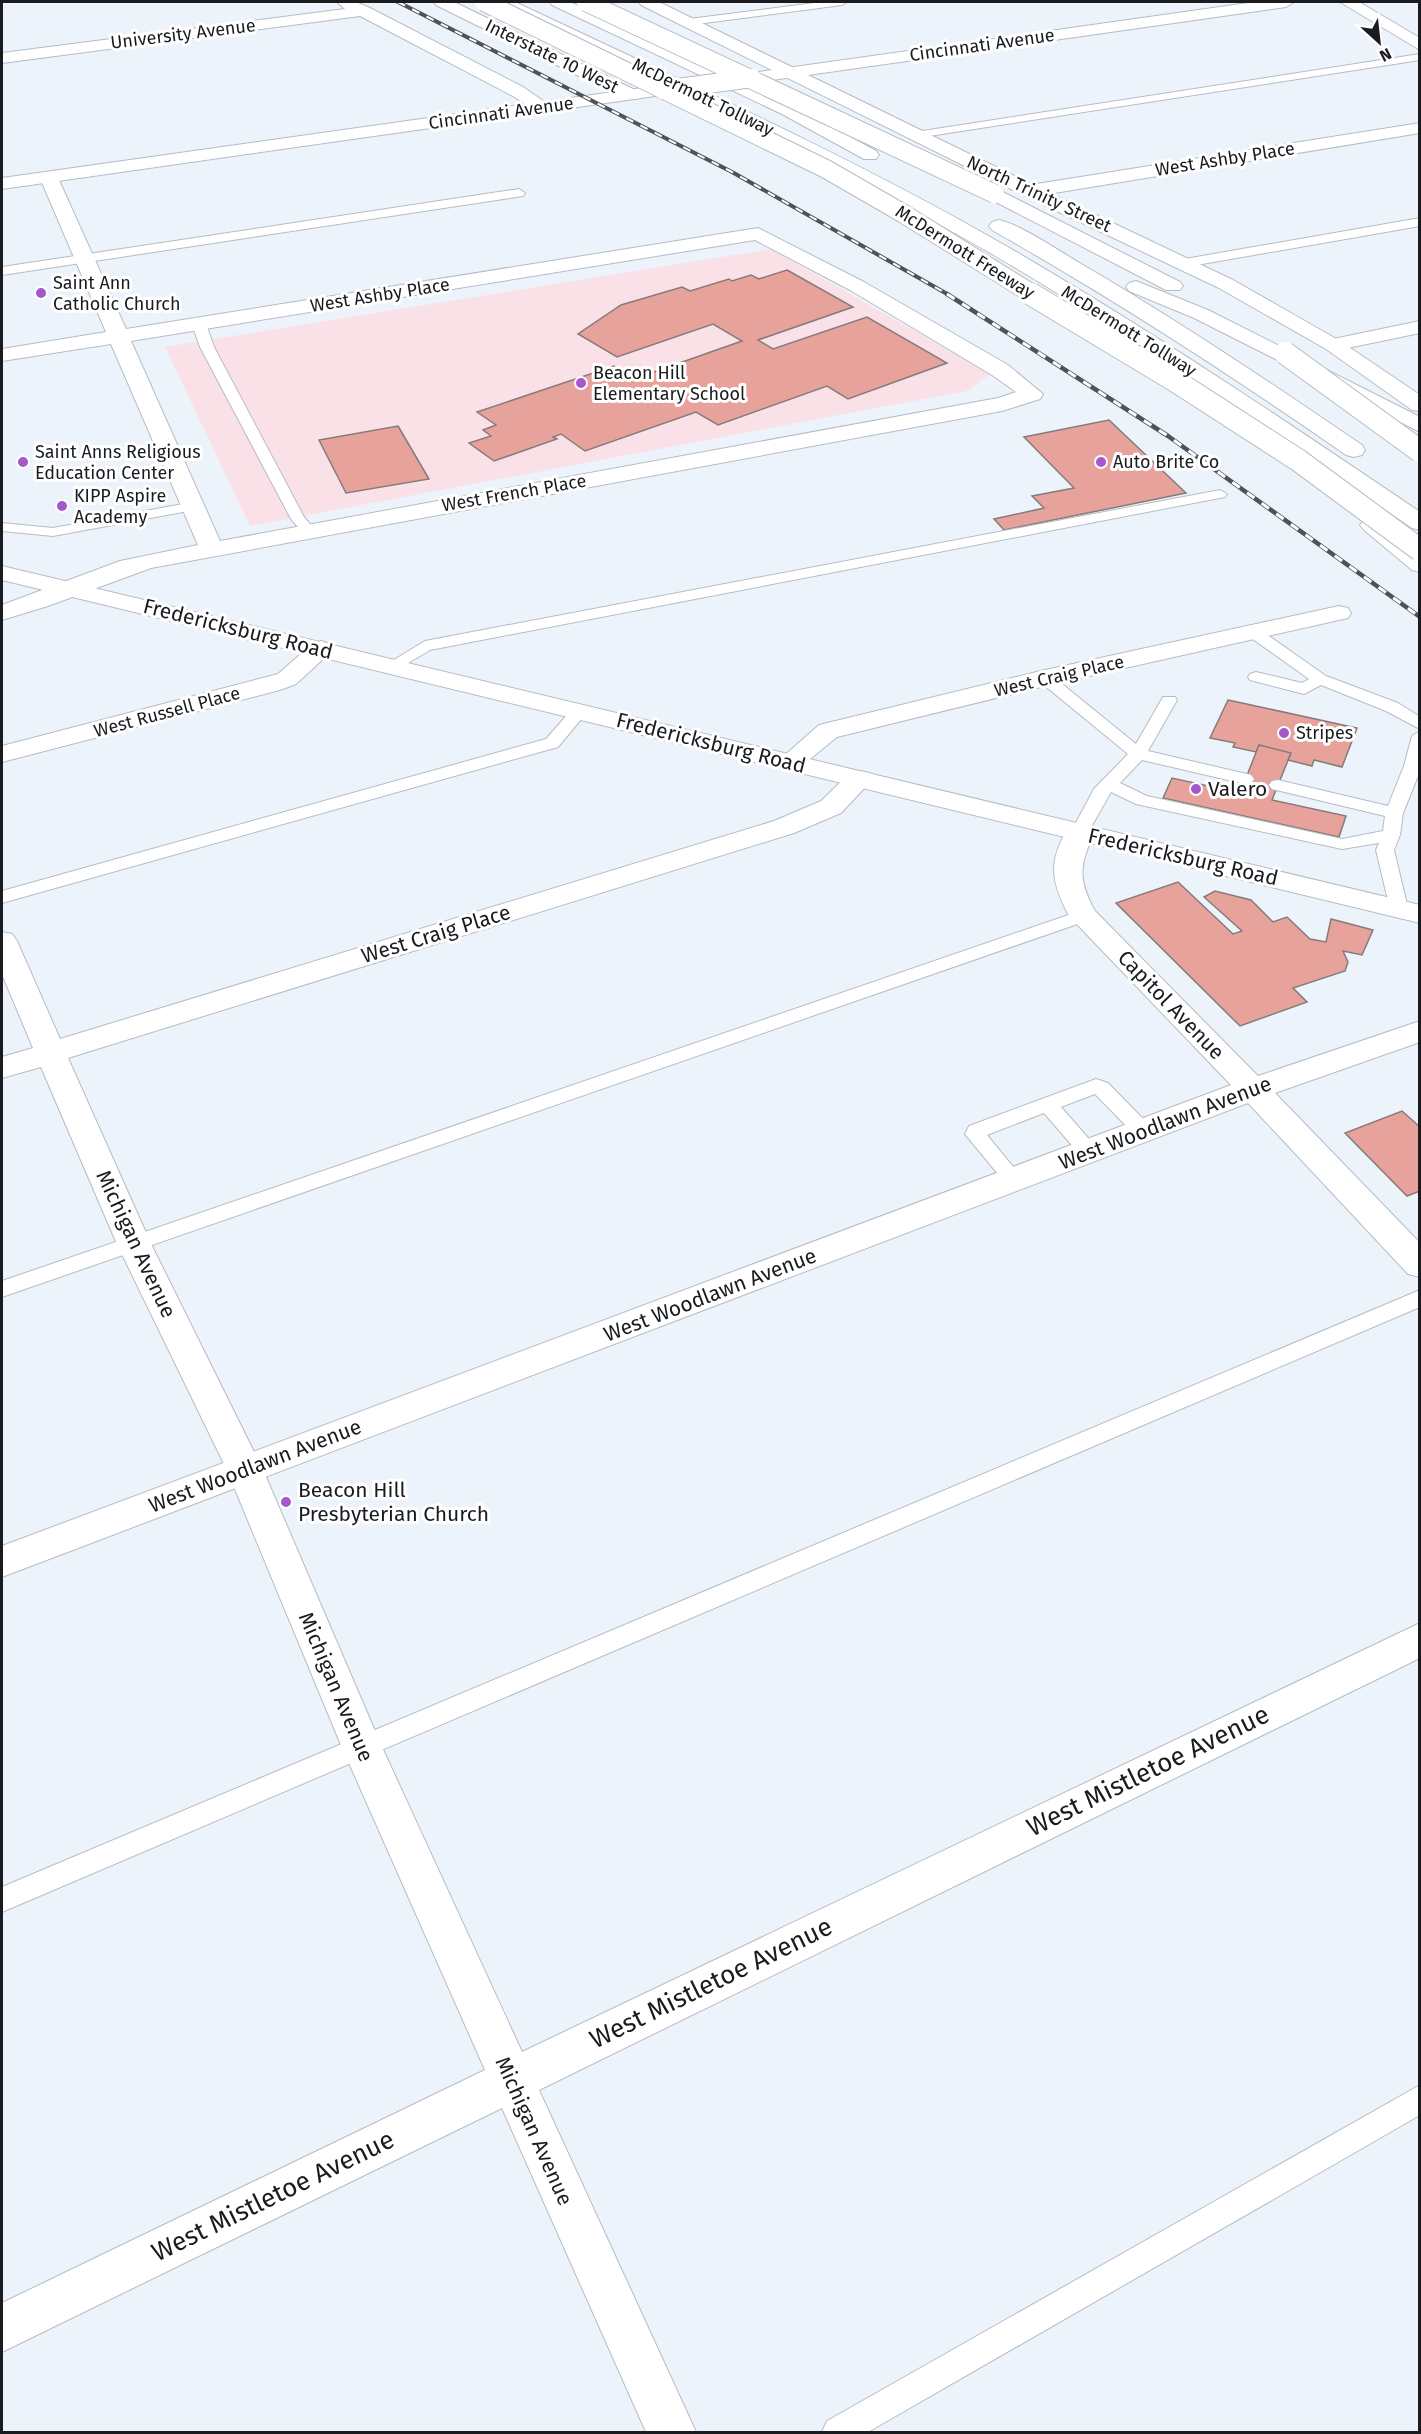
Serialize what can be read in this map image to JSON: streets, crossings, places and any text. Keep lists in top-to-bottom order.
{
  "streets": {
    "main road": [
      "University Avenue",
      "Cincinnati Avenue",
      "Interstate 10 West",
      "McDermott Tollway",
      "West Ashby Place",
      "North Trinity Street",
      "McDermott Freeway",
      "West French Place",
      "Fredericksburg Road",
      "West Craig Place",
      "West Russell Place",
      "Capitol Avenue",
      "West Woodlawn Avenue",
      "Michigan Avenue",
      "West Mistletoe Avenue"
    ]
  },
  "crossings": [
    ["Cincinnati Avenue", "Interstate 10 West"],
    ["Cincinnati Avenue", "North Trinity Street"],
    ["West Ashby Place", "North Trinity Street"],
    ["West Ashby Place", "West French Place"],
    ["West French Place", "Fredericksburg Road"],
    ["Fredericksburg Road", "West Craig Place"],
    ["Fredericksburg Road", "West Russell Place"],
    ["Fredericksburg Road", "Capitol Avenue"],
    ["West Craig Place", "Michigan Avenue"],
    ["Capitol Avenue", "West Woodlawn Avenue"],
    ["West Woodlawn Avenue", "Michigan Avenue"],
    ["Michigan Avenue", "West Mistletoe Avenue"]
  ],
  "places": [
    "Saint Ann Catholic Church",
    "Beacon Hill Elementary School",
    "Saint Anns Religious Education Center",
    "Auto Brite Co",
    "KIPP Aspire Academy",
    "Stripes",
    "Valero",
    "Beacon Hill Presbyterian Church"
  ],
  "north": "bottom right"
}
